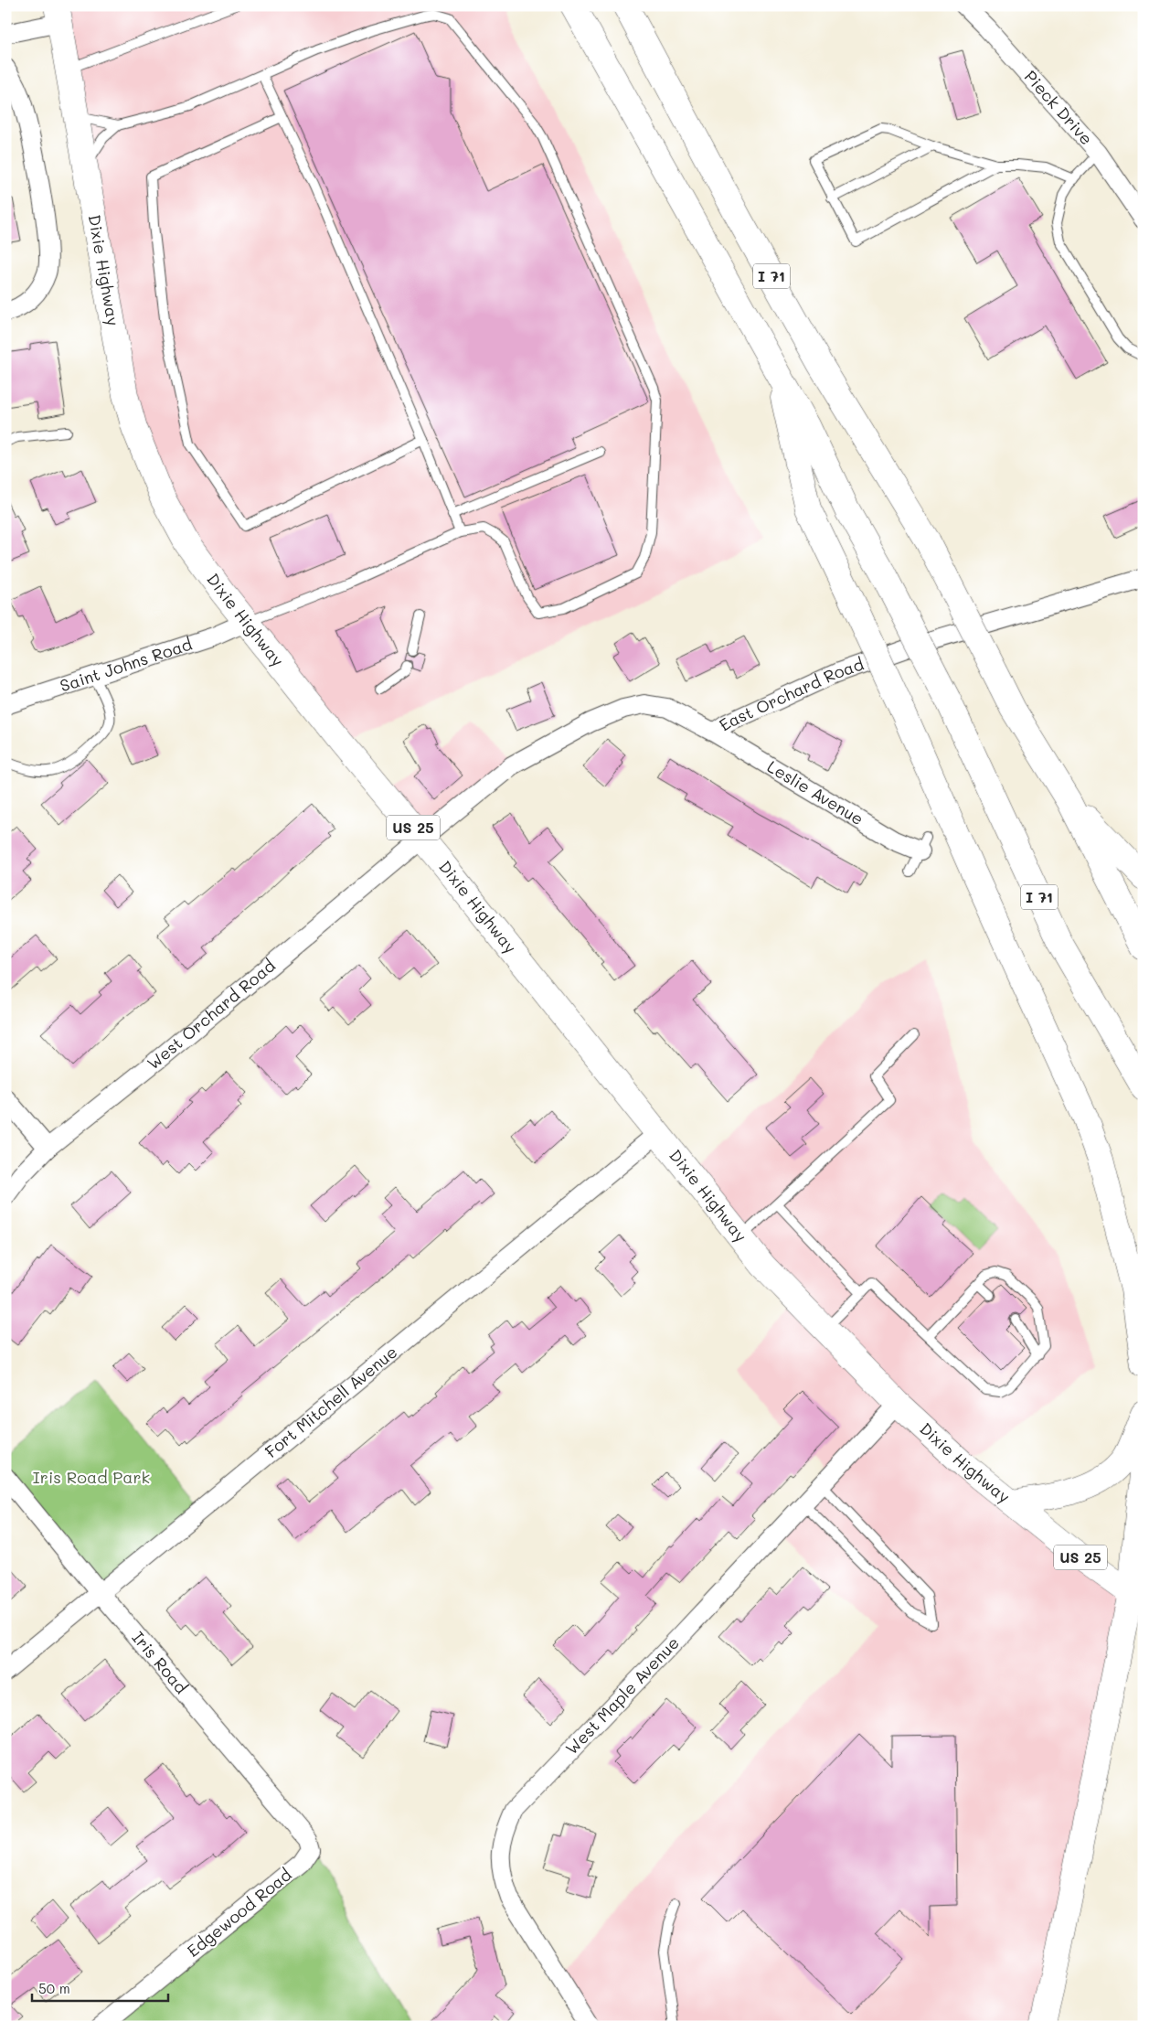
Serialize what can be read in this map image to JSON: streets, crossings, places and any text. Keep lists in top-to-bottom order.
{
  "streets": {
    "main road": ["Dixie Highway", "I 71", "US 25"],
    "street": [
      "Pieck Drive",
      "Saint Johns Road",
      "East Orchard Road",
      "Leslie Avenue",
      "West Orchard Road",
      "Fort Mitchell Avenue",
      "Iris Road",
      "West Maple Avenue",
      "Edgewood Road"
    ]
  },
  "crossings": [
    ["Dixie Highway", "Saint Johns Road"],
    ["Dixie Highway", "East Orchard Road"],
    ["Dixie Highway", "West Orchard Road"],
    ["Dixie Highway", "Fort Mitchell Avenue"],
    ["Dixie Highway", "West Maple Avenue"],
    ["East Orchard Road", "Leslie Avenue"],
    ["East Orchard Road", "West Orchard Road"],
    ["Fort Mitchell Avenue", "Iris Road"],
    ["Iris Road", "Edgewood Road"]
  ],
  "parks": ["Iris Road Park"],
  "scale_bar": "50 m"
}
